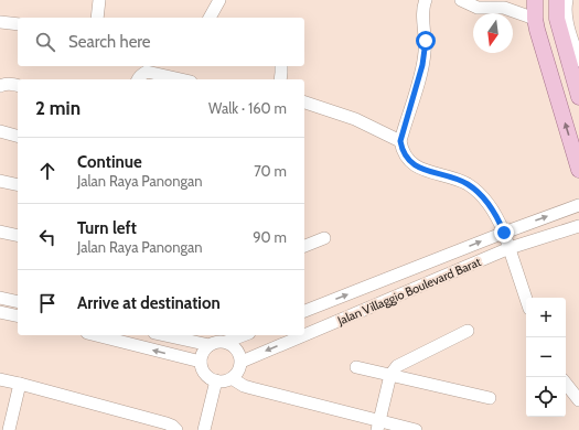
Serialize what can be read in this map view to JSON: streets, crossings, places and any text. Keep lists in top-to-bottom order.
{
  "streets": {
    "street": ["Jalan Villaggio Boulevard Barat"]
  },
  "north": "bottom",
  "page": {
    "search": "Search here",
    "heading": ["2 min", "Walk · 160 m"],
    "list": [
      ["Continue", "Jalan Raya Panongan", "70 m"],
      ["Turn left", "Jalan Raya Panongan", "90 m"],
      "Arrive at destination"
    ],
    "map_buttons": ["+", "−"]
  }
}
